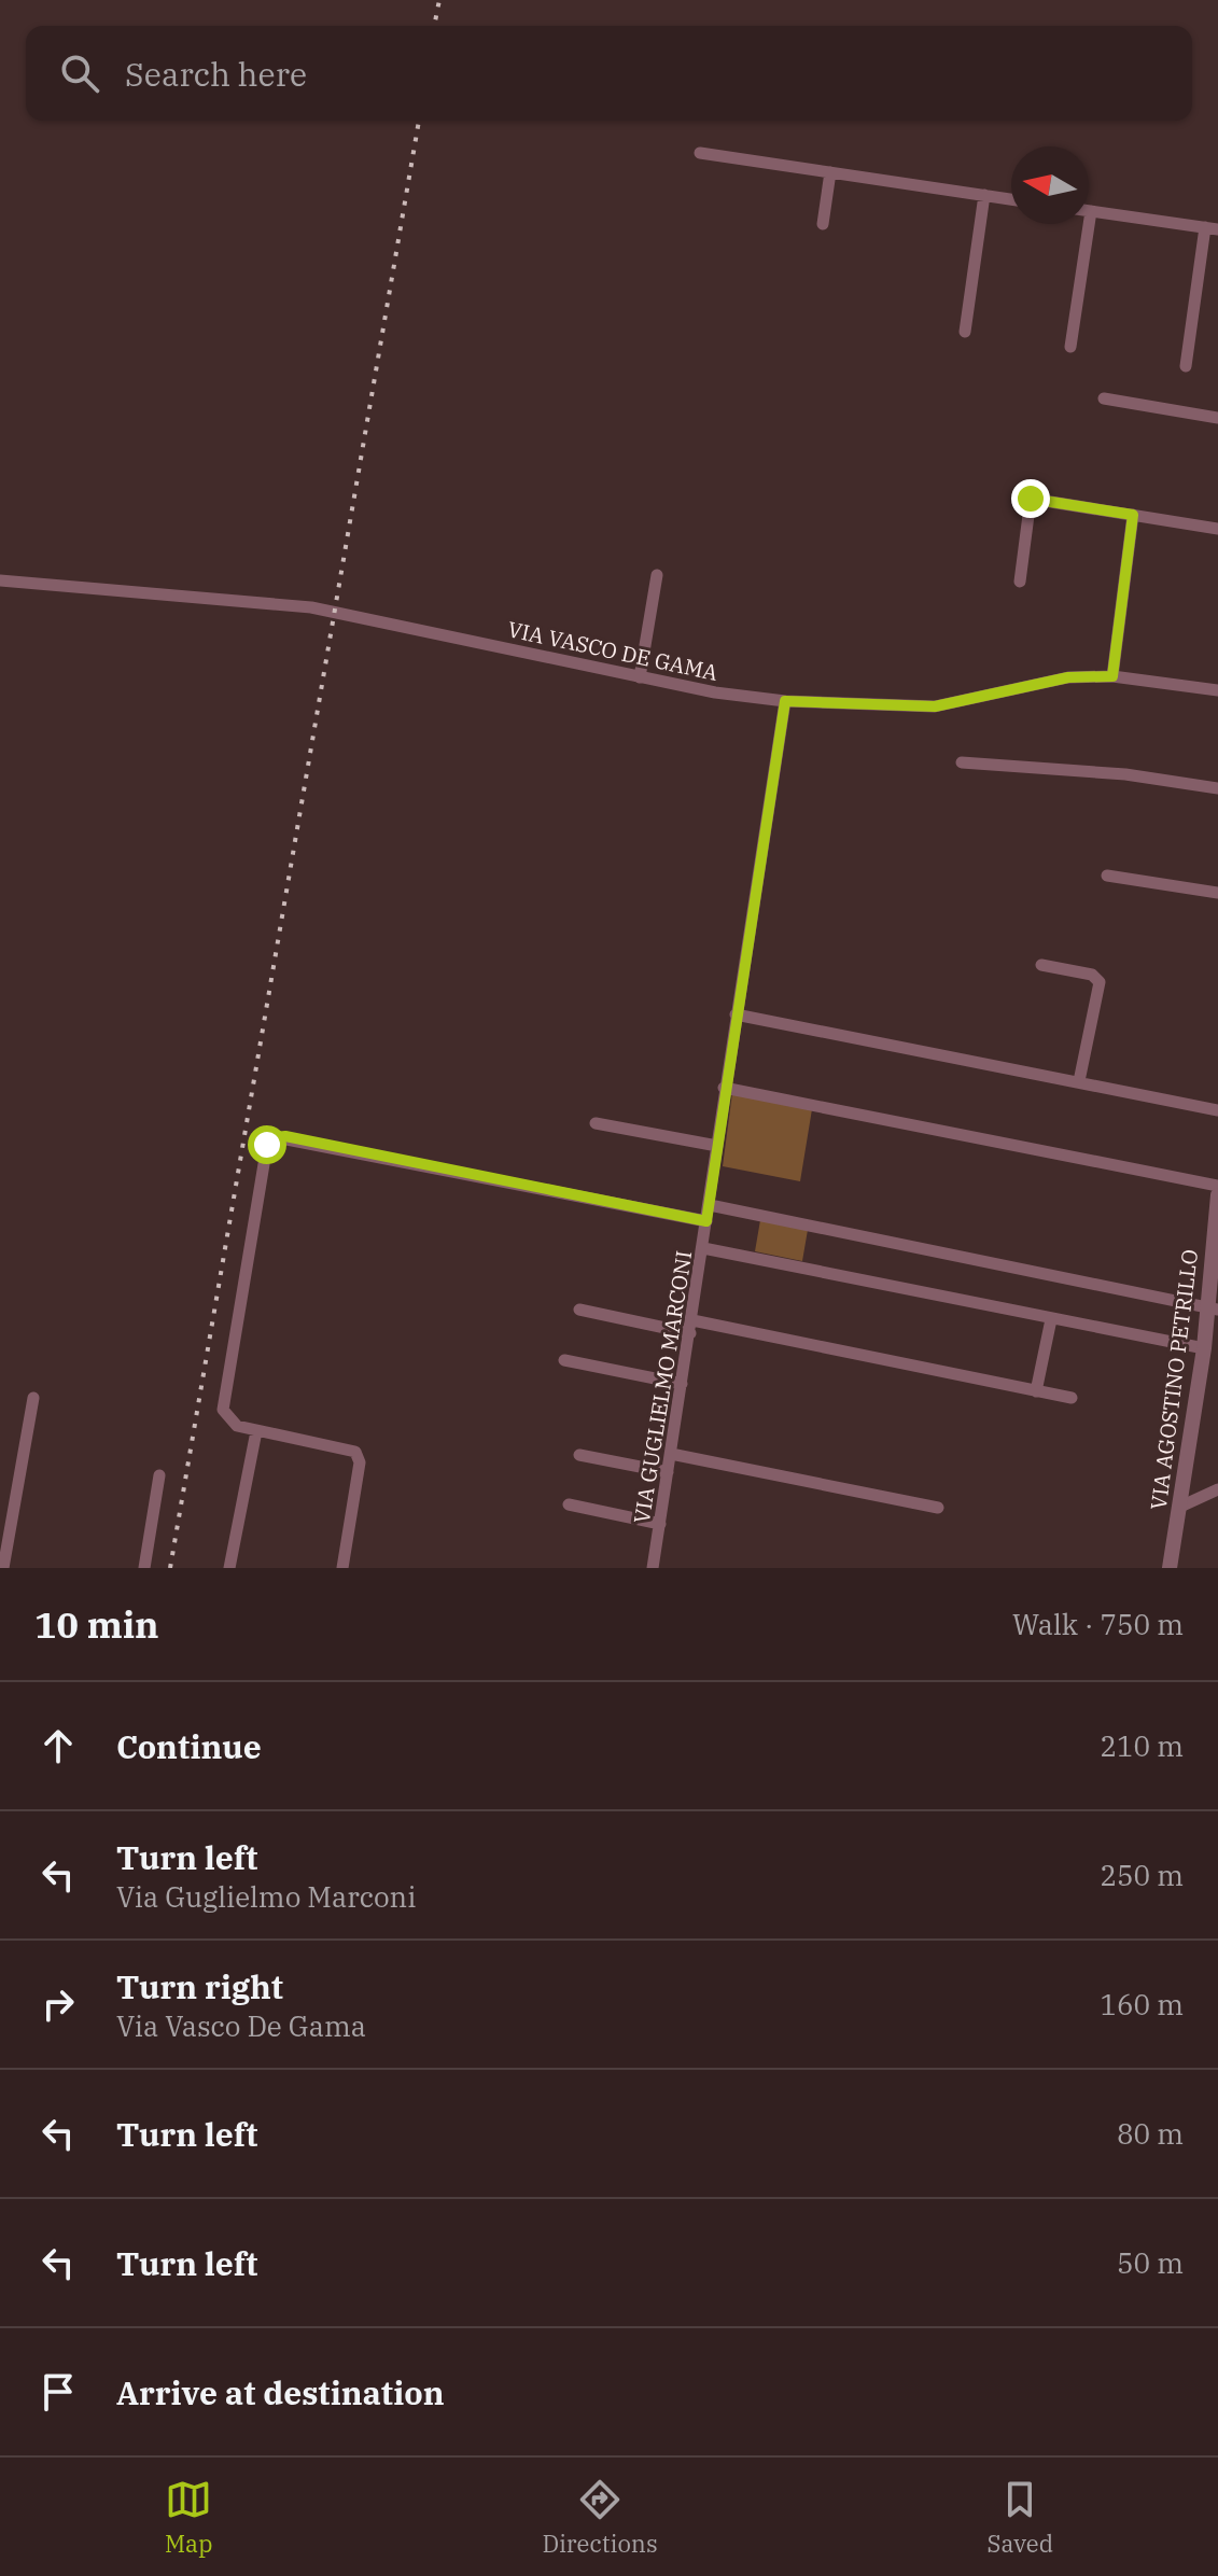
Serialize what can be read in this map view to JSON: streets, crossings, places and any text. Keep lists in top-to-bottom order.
{
  "streets": {
    "street": ["VIA VASCO DE GAMA", "VIA AGOSTINO PETRILLO", "VIA GUGLIELMO MARCONI"]
  },
  "crossings": [
    ["VIA VASCO DE GAMA", "VIA GUGLIELMO MARCONI"]
  ],
  "north": "left",
  "page": {
    "search": "Search here",
    "heading": ["10 min", "Walk · 750 m"],
    "list": [
      ["Continue", "210 m"],
      ["Turn left", "Via Guglielmo Marconi", "250 m"],
      ["Turn right", "Via Vasco De Gama", "160 m"],
      ["Turn left", "80 m"],
      ["Turn left", "50 m"],
      "Arrive at destination"
    ],
    "nav": ["Map", "Directions", "Saved"]
  }
}
